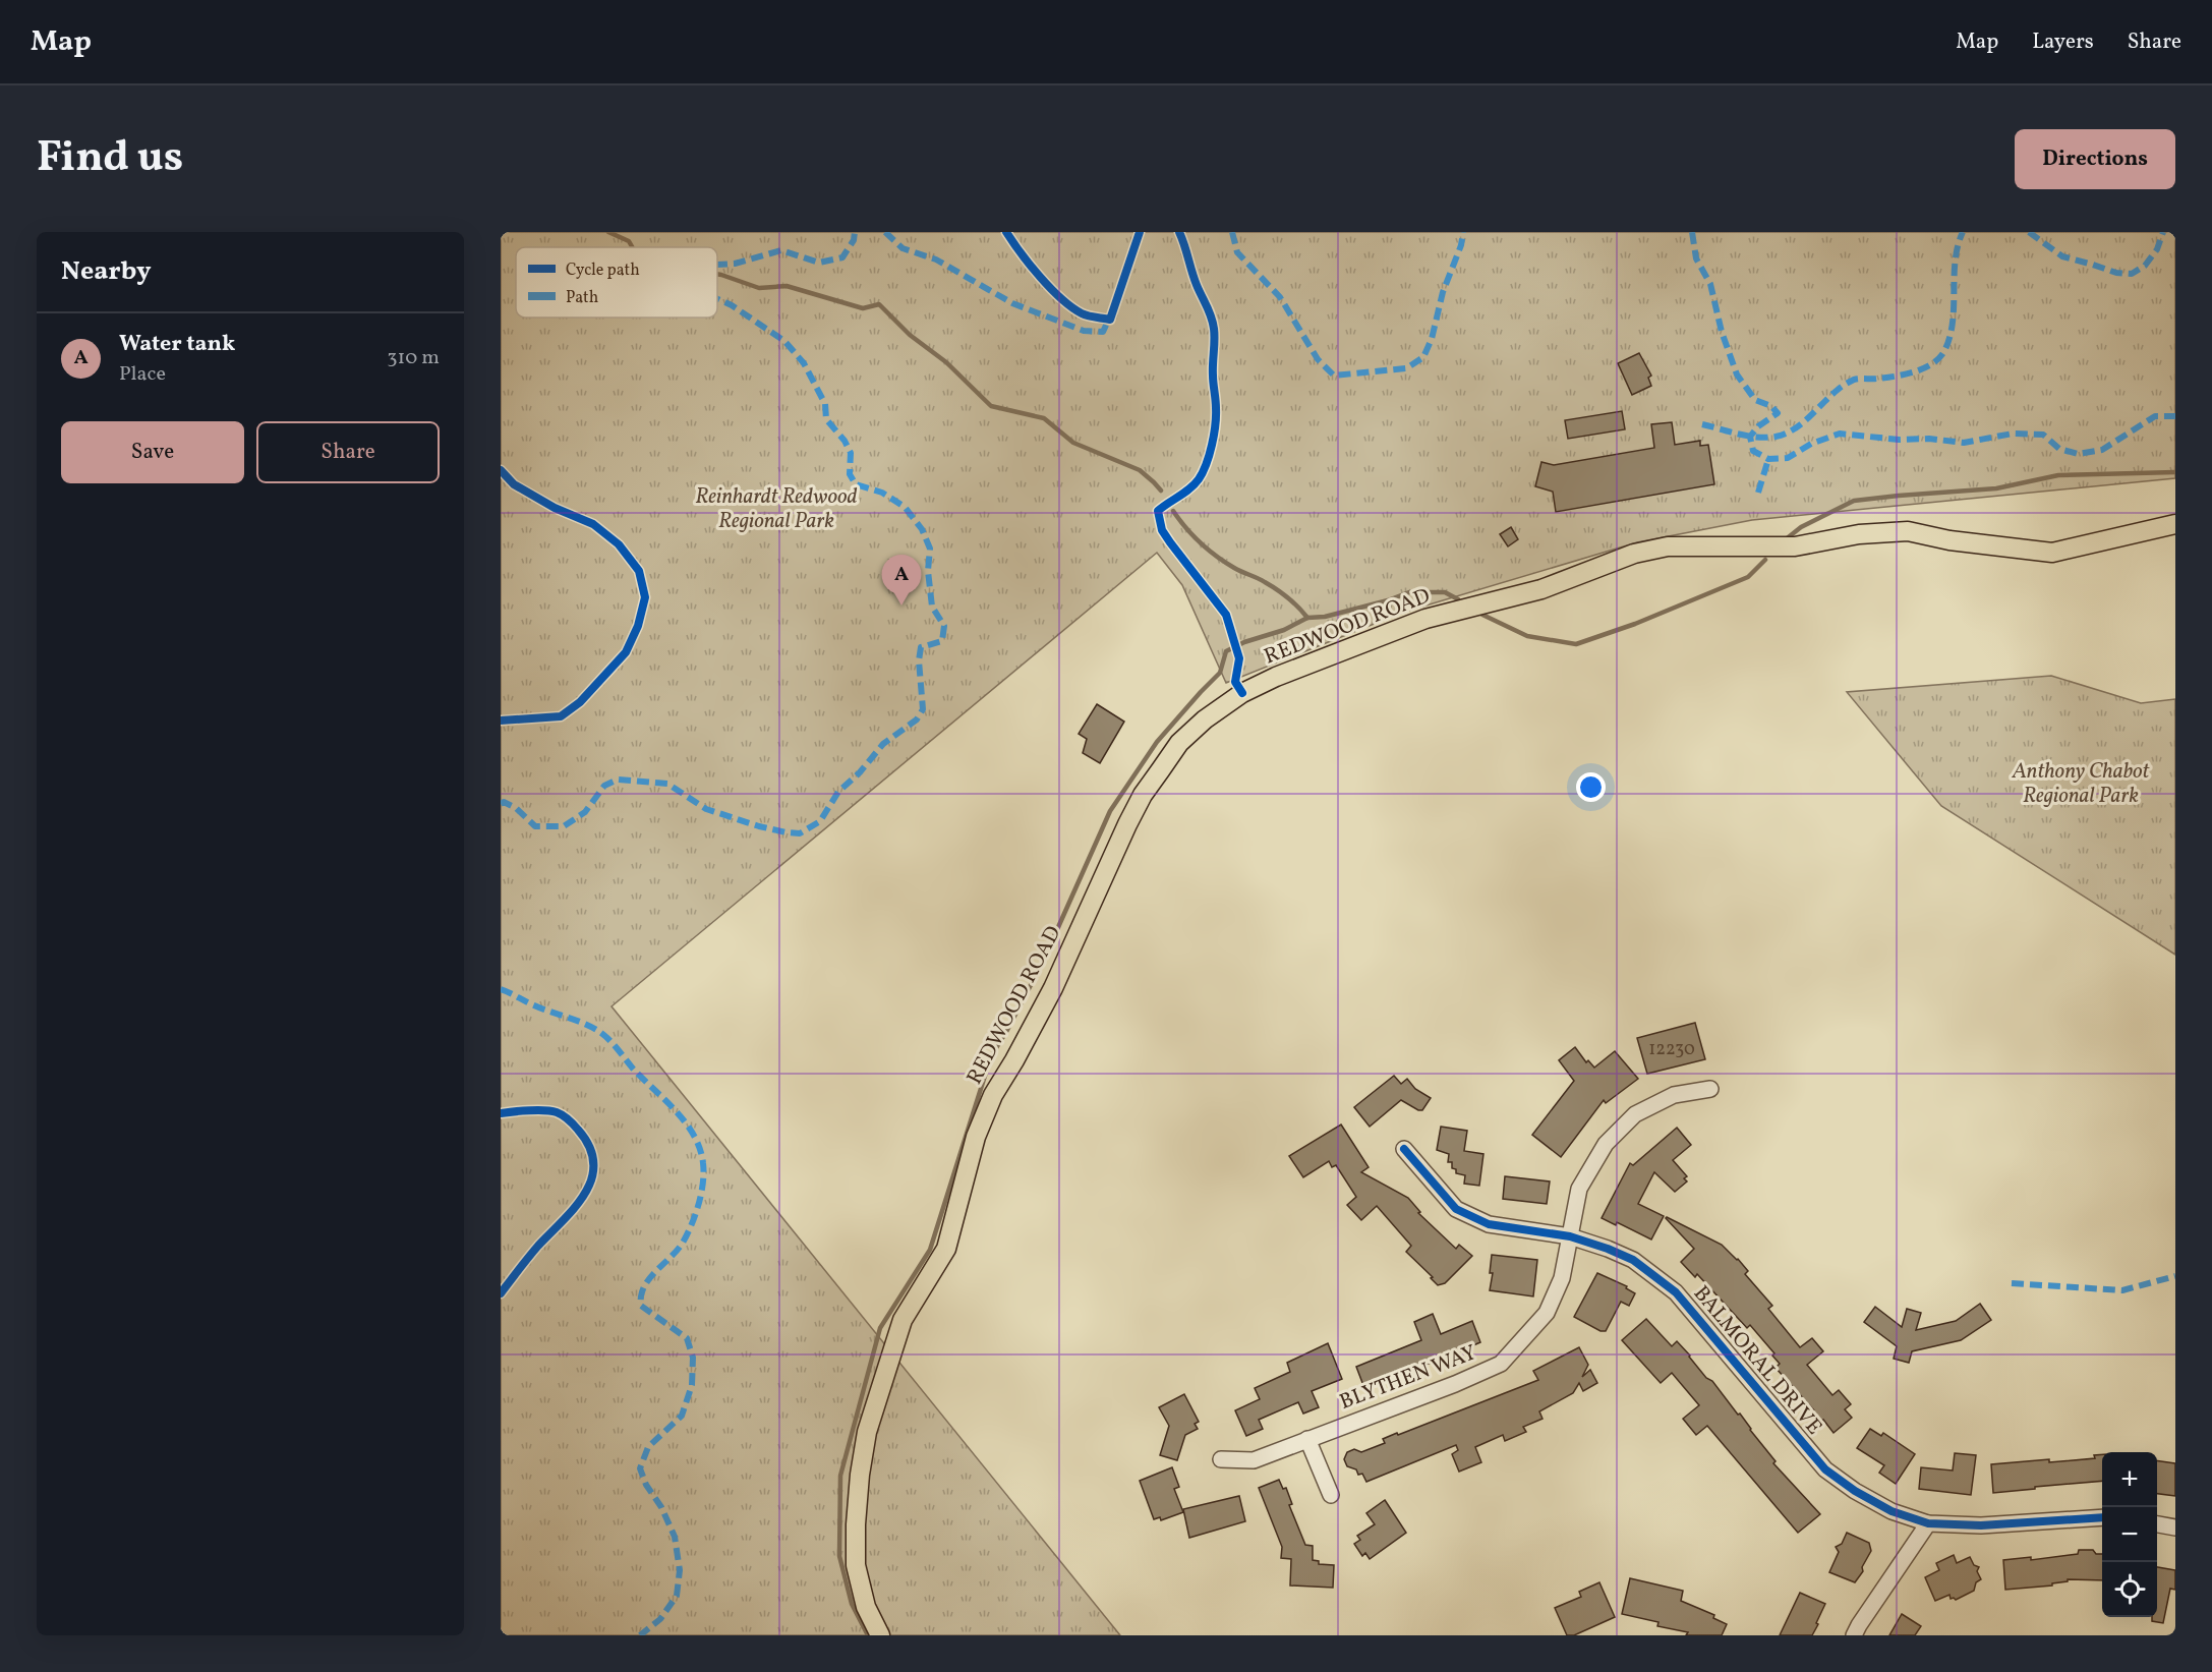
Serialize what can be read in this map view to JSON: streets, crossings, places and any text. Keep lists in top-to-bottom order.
{
  "streets": {
    "main road": ["REDWOOD ROAD"],
    "street": ["BALMORAL DRIVE", "BLYTHEN WAY"]
  },
  "crossings": [
    ["BALMORAL DRIVE", "BLYTHEN WAY"]
  ],
  "parks": ["Reinhardt Redwood Regional Park", "Anthony Chabot Regional Park"],
  "house_numbers": ["12230"],
  "legend": ["Cycle path", "Path"],
  "page": {
    "header": "Map",
    "nav": ["Map", "Layers", "Share"],
    "title": "Find us",
    "buttons": [
      "Directions",
      ["Save", "Share"]
    ],
    "heading": "Nearby",
    "list": [
      {
        "mark": "A",
        "name": "Water tank",
        "note": "Place",
        "value": "310 m"
      }
    ],
    "pins": "A",
    "map_buttons": ["+", "−"]
  }
}
